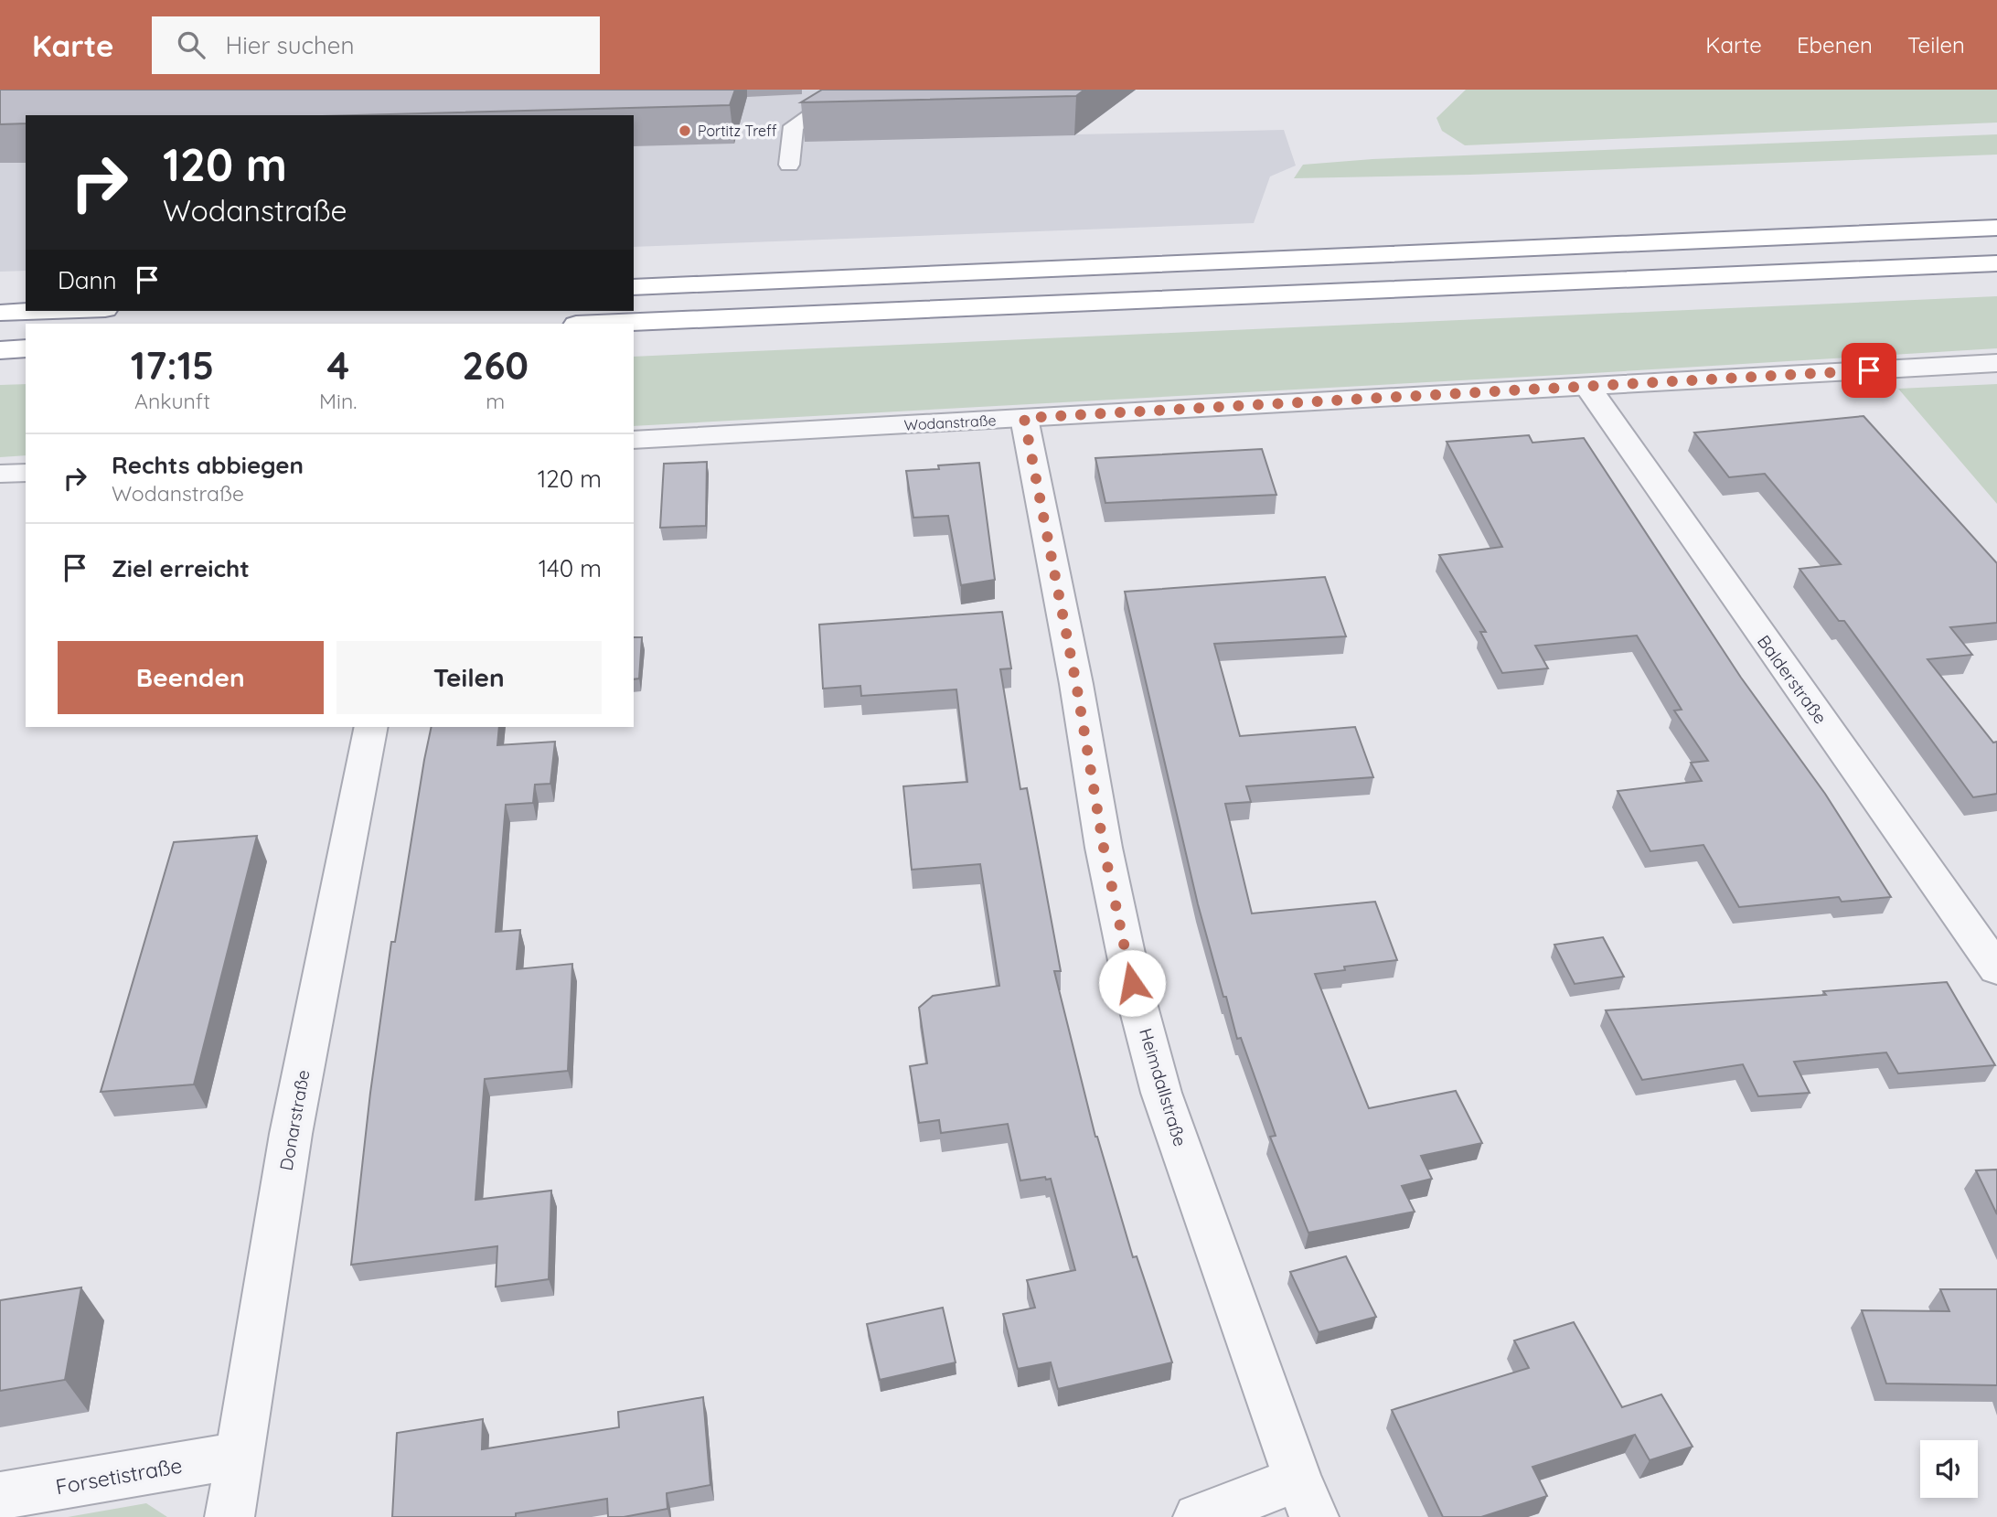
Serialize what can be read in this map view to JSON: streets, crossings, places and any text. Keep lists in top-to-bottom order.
{
  "streets": {
    "street": [
      "Wodanstraße",
      "Balderstraße",
      "Heimdallstraße",
      "Donarstraße",
      "Forsetistraße"
    ]
  },
  "crossings": [
    ["Wodanstraße", "Balderstraße"],
    ["Wodanstraße", "Heimdallstraße"],
    ["Donarstraße", "Forsetistraße"]
  ],
  "places": ["Portitz Treff"],
  "page": {
    "header": "Karte",
    "search": "Hier suchen",
    "nav": ["Karte", "Ebenen", "Teilen"],
    "turn": ["120 m", "Wodanstraße"],
    "then": "Dann",
    "eta": [
      "17:15",
      "Ankunft",
      "4",
      "Min.",
      "260",
      "m"
    ],
    "list": [
      {
        "name": "Rechts abbiegen",
        "note": "Wodanstraße",
        "value": "120 m"
      },
      {
        "name": "Ziel erreicht",
        "value": "140 m"
      }
    ],
    "buttons": ["Beenden", "Teilen"]
  }
}
